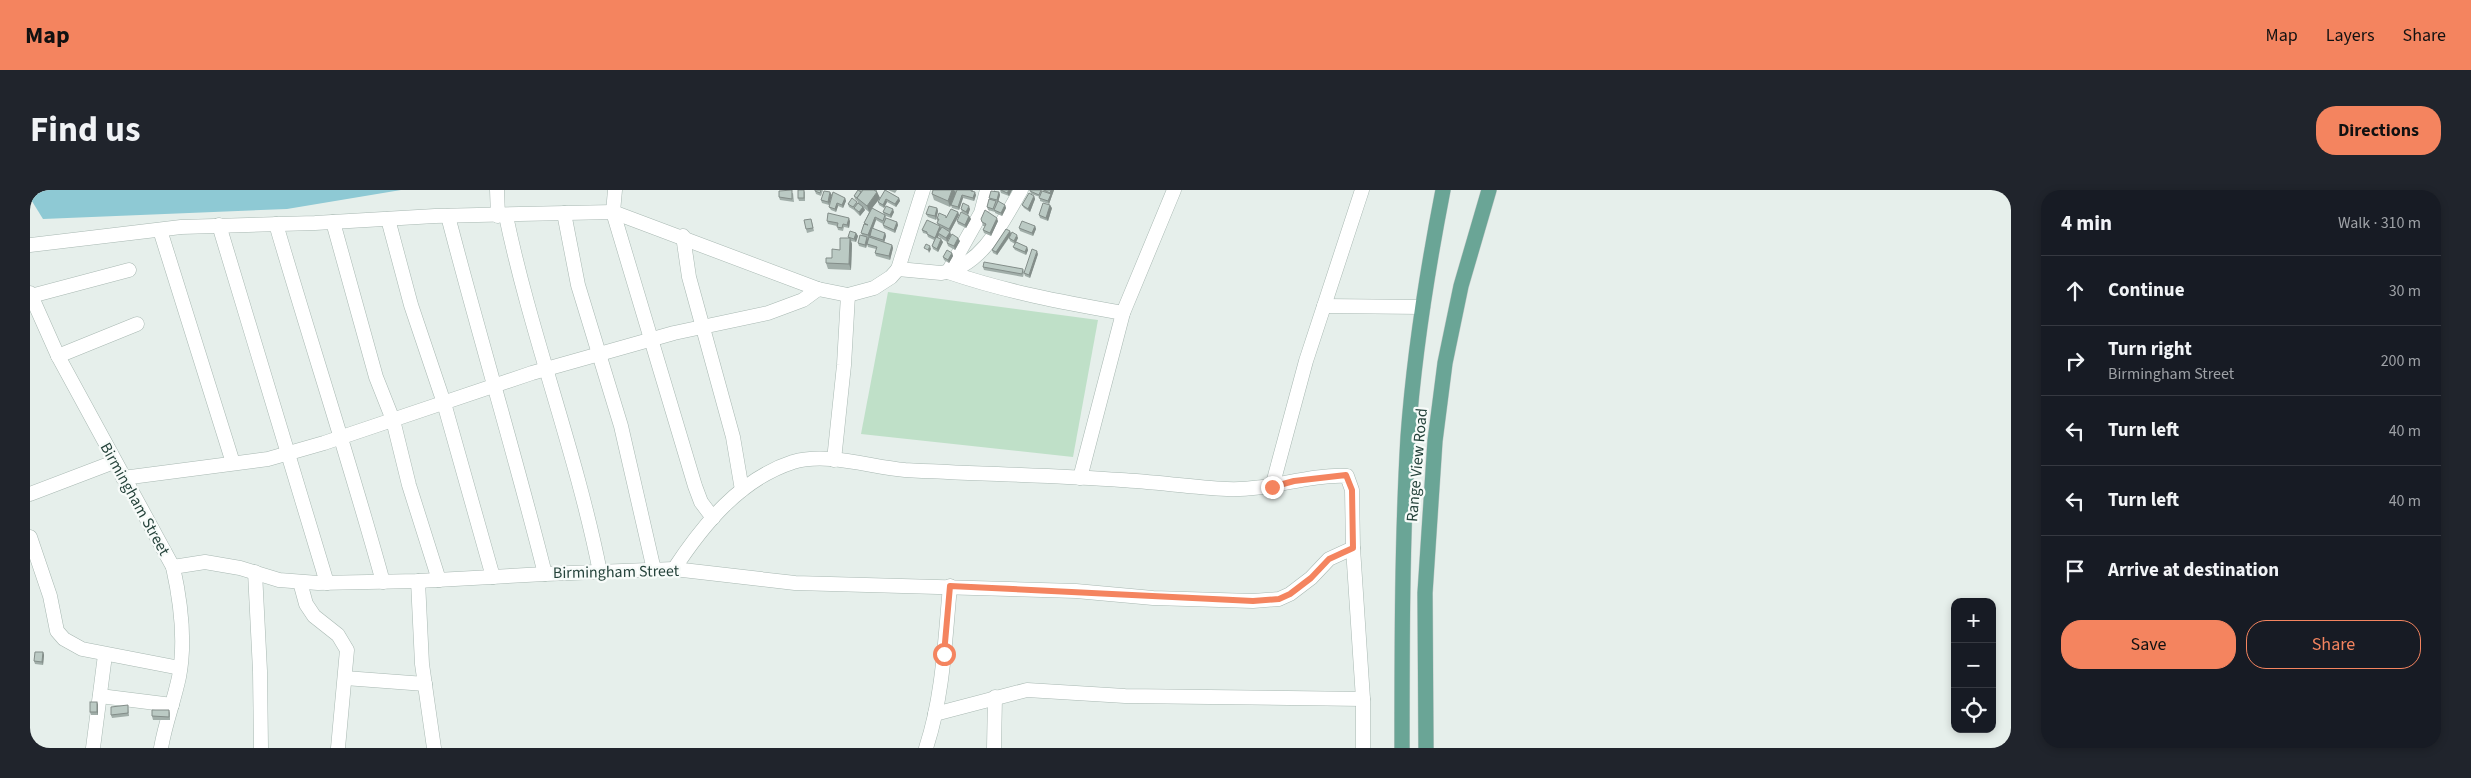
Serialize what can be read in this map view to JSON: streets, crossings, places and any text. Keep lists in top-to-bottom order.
{
  "streets": {
    "main road": ["Range View Road"],
    "street": ["Birmingham Street"]
  },
  "page": {
    "header": "Map",
    "nav": ["Map", "Layers", "Share"],
    "title": "Find us",
    "buttons": [
      "Directions",
      ["Save", "Share"]
    ],
    "heading": ["4 min", "Walk · 310 m"],
    "list": [
      ["Continue", "30 m"],
      ["Turn right", "Birmingham Street", "200 m"],
      ["Turn left", "40 m"],
      ["Turn left", "40 m"],
      "Arrive at destination"
    ],
    "map_buttons": ["+", "−"]
  }
}
